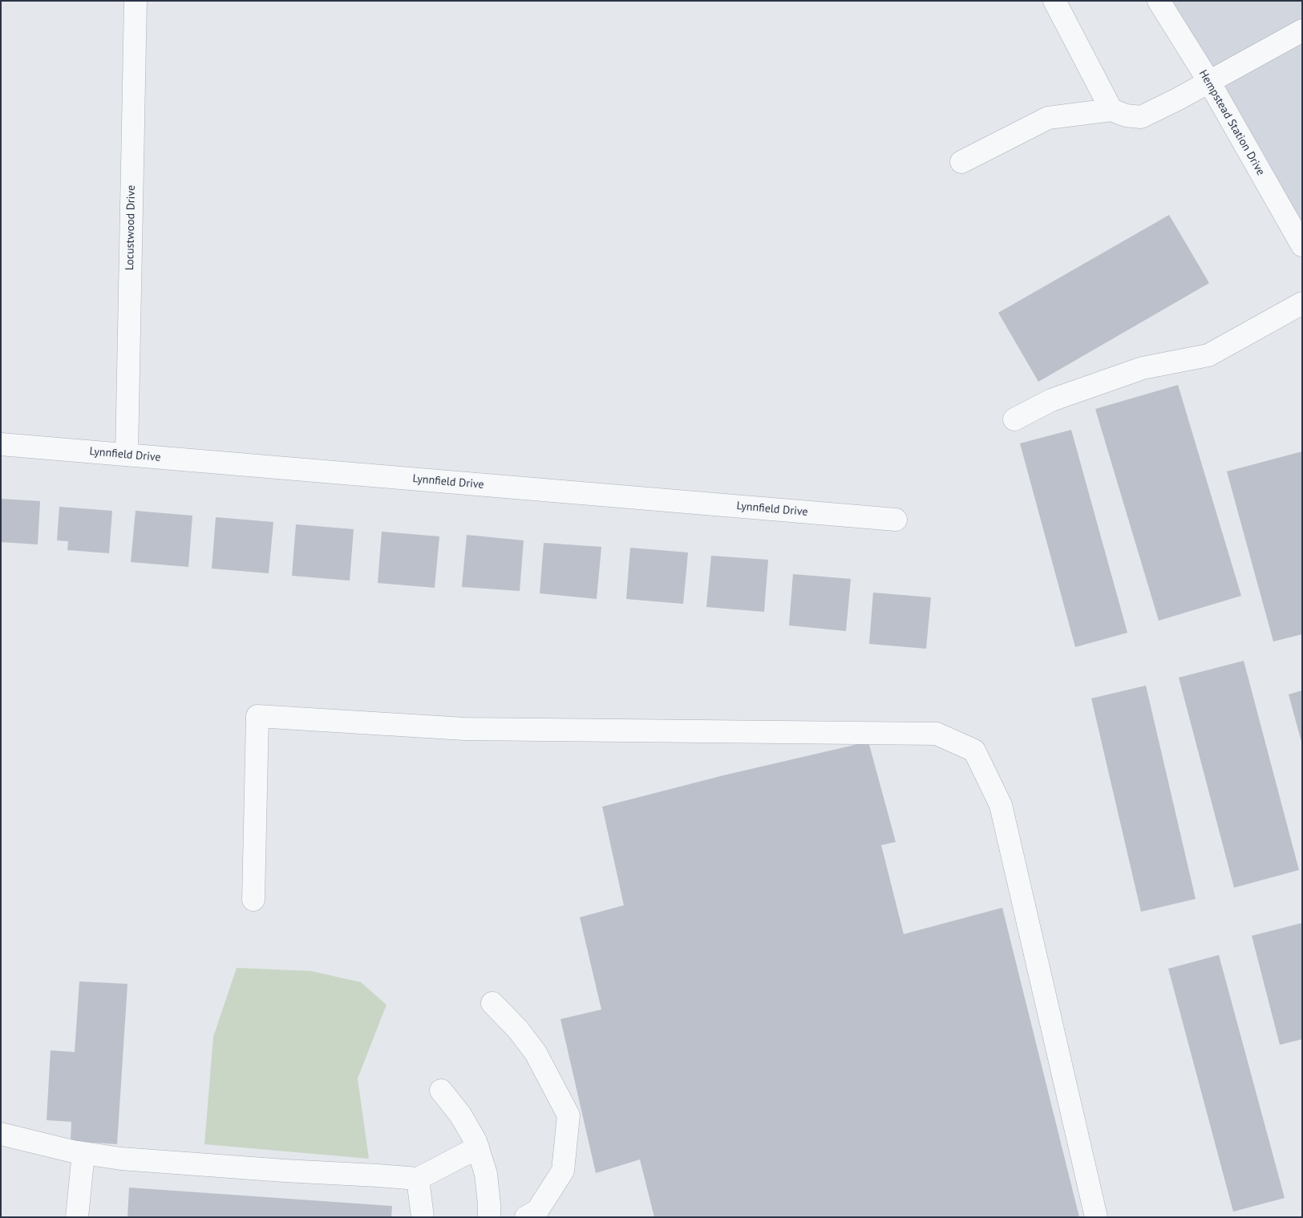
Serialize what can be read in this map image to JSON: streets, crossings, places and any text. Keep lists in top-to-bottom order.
{
  "streets": {
    "street": ["Hempstead Station Drive", "Locustwood Drive", "Lynnfield Drive"]
  },
  "crossings": [
    ["Locustwood Drive", "Lynnfield Drive"]
  ]
}
